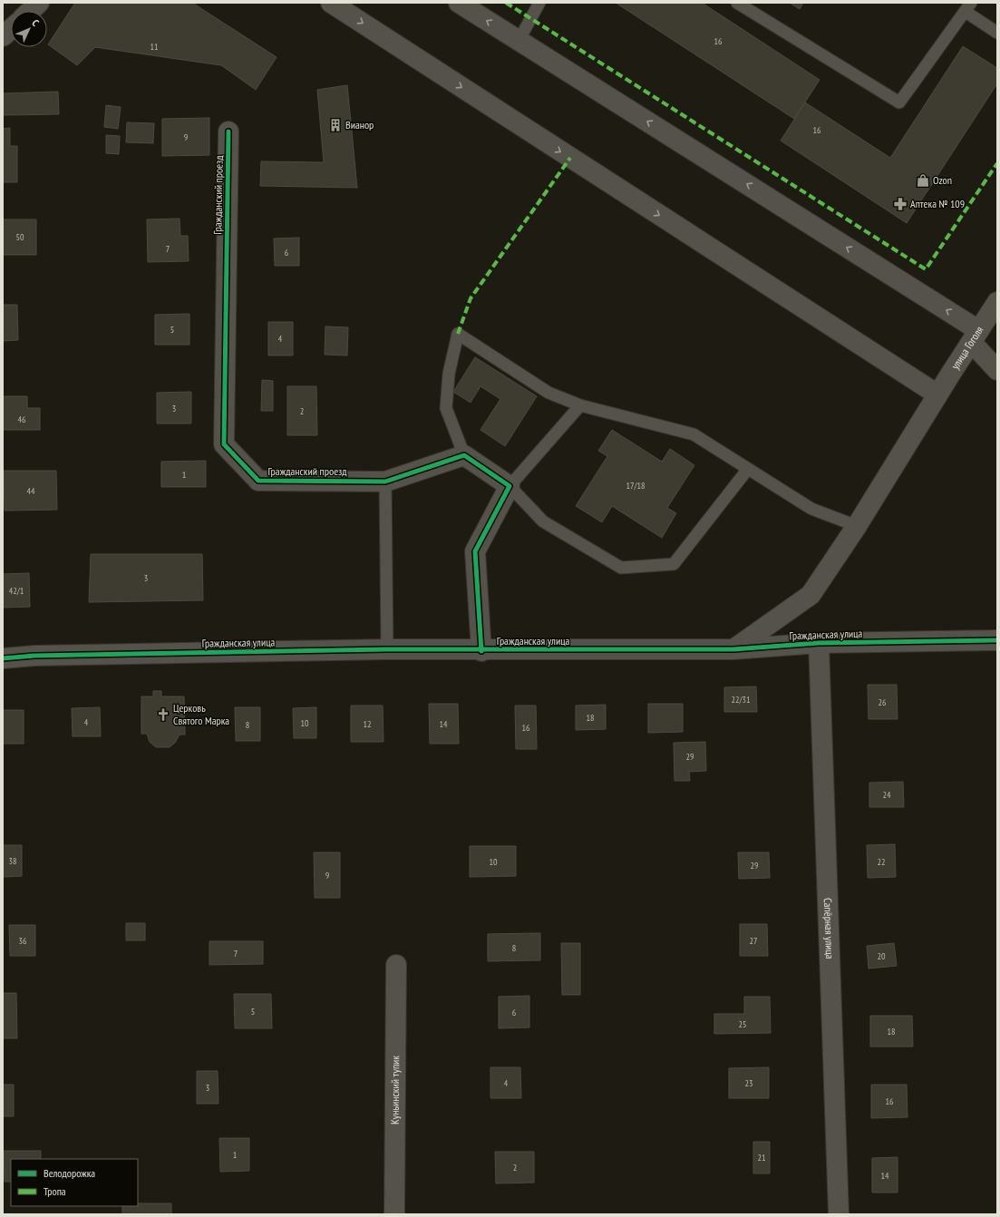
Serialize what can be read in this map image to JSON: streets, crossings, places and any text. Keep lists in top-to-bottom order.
{
  "streets": {
    "street": [
      "Гражданский проезд",
      "улица Гоголя",
      "Гражданская улица",
      "Сапёрная улица",
      "Куньинский тупик"
    ]
  },
  "crossings": [
    ["улица Гоголя", "Гражданская улица"],
    ["Гражданская улица", "Сапёрная улица"]
  ],
  "places": {
    "building": ["Вианор"],
    "shop": ["Ozon"],
    "pharmacy": ["Аптека № 109"],
    "church": ["Церковь Святого Марка"]
  },
  "house_numbers": [
    "16",
    "11",
    "16",
    "9",
    "50",
    "7",
    "6",
    "5",
    "4",
    "3",
    "2",
    "46",
    "1",
    "17/18",
    "44",
    "3",
    "42/1",
    "22/31",
    "26",
    "18",
    "4",
    "10",
    "12",
    "14",
    "8",
    "16",
    "29",
    "24",
    "38",
    "10",
    "22",
    "29",
    "9",
    "36",
    "27",
    "8",
    "7",
    "20",
    "5",
    "6",
    "25",
    "18",
    "4",
    "23",
    "3",
    "16",
    "1",
    "21",
    "2",
    "14"
  ],
  "legend": ["Велодорожка", "Тропа"],
  "north": "top right"
}
